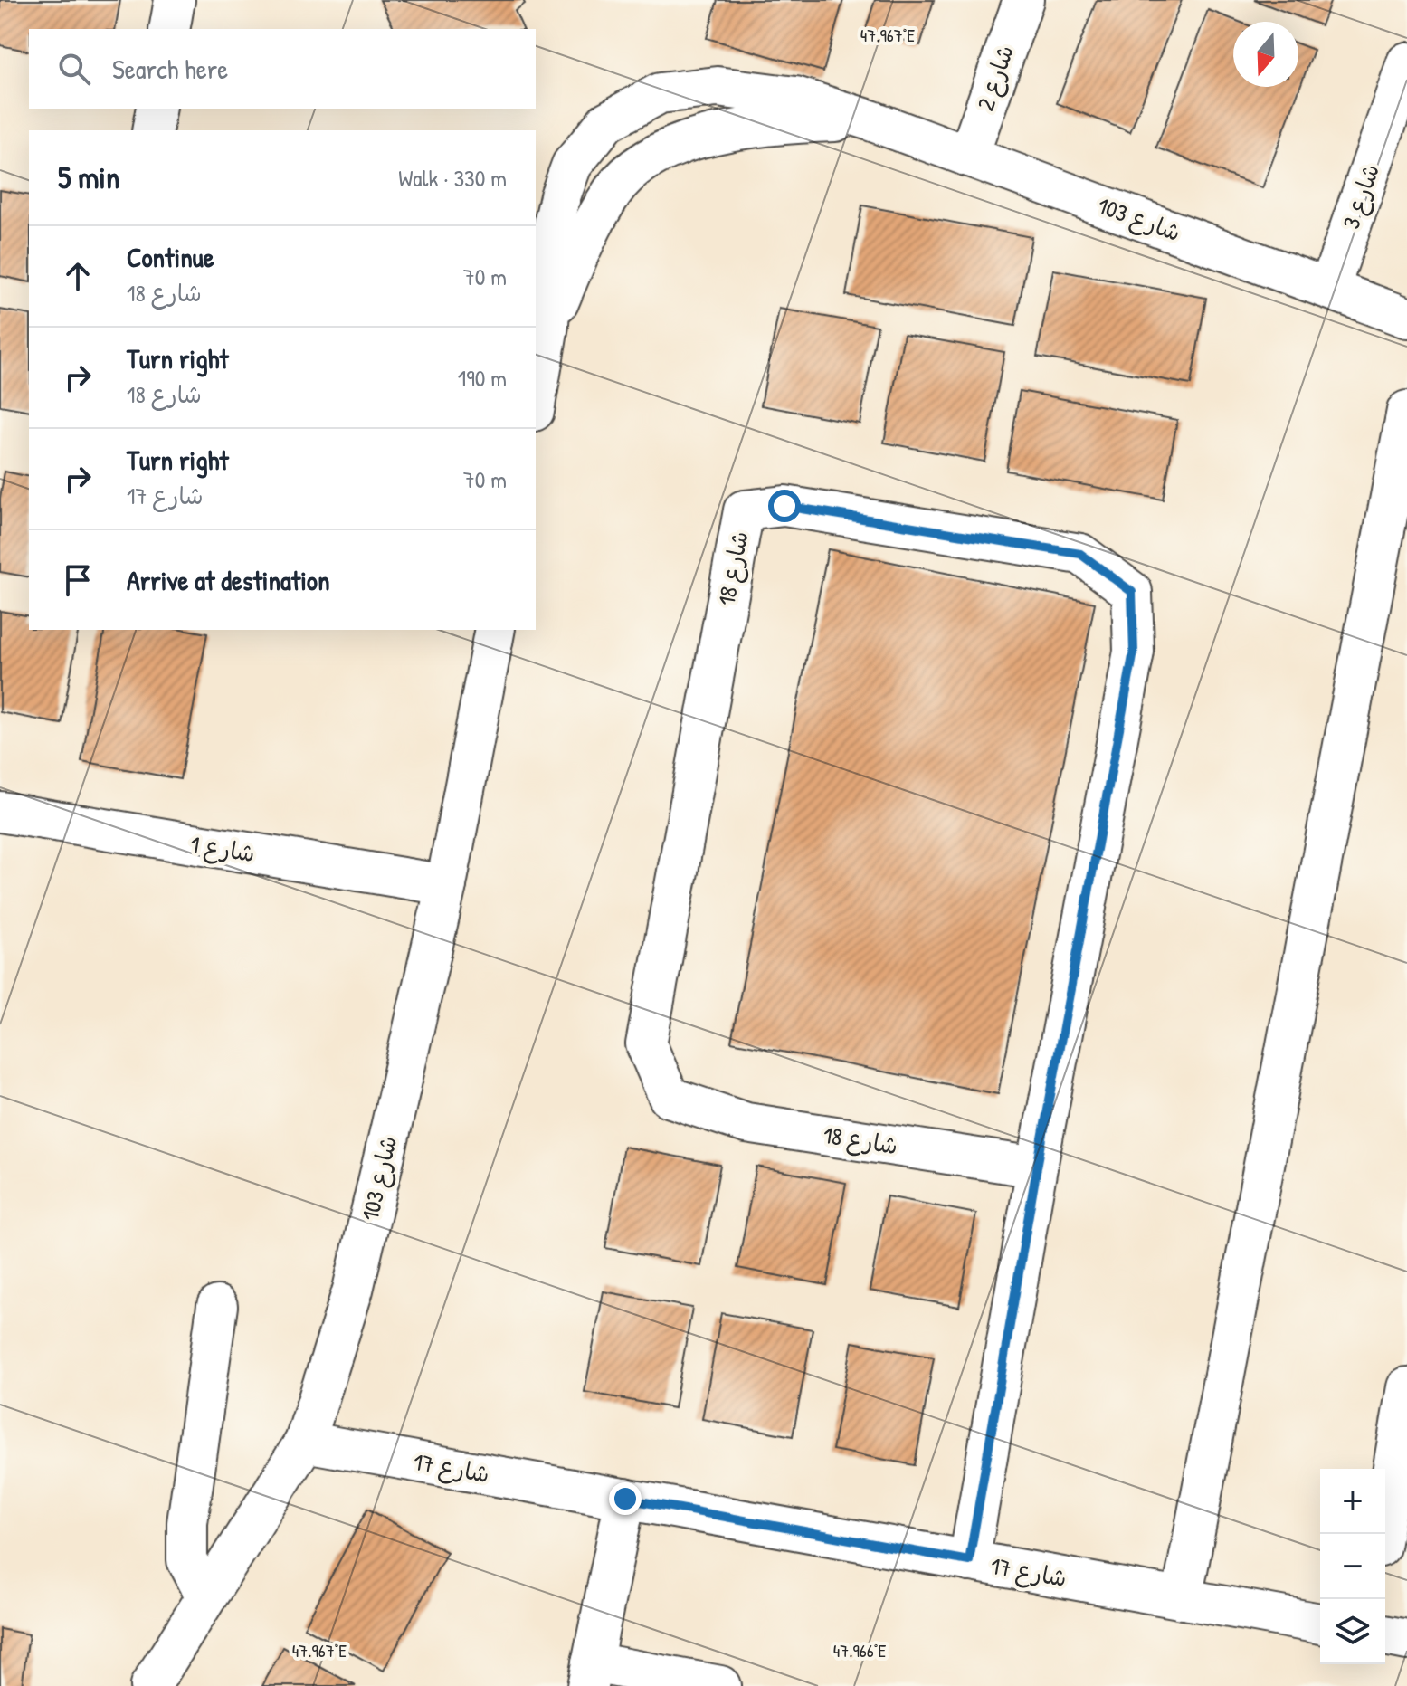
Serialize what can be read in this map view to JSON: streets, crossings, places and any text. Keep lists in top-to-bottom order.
{
  "streets": {
    "street": [
      "شارع 2",
      "شارع 3",
      "شارع 103",
      "شارع 18",
      "شارع 1",
      "شارع 17"
    ]
  },
  "crossings": [
    ["شارع 2", "شارع 103"],
    ["شارع 3", "شارع 103"],
    ["شارع 103", "شارع 1"],
    ["شارع 103", "شارع 17"],
    ["شارع 18", "شارع 17"]
  ],
  "north": "bottom",
  "page": {
    "search": "Search here",
    "heading": ["5 min", "Walk · 330 m"],
    "list": [
      ["Continue", "شارع 18", "70 m"],
      ["Turn right", "شارع 18", "190 m"],
      ["Turn right", "شارع 17", "70 m"],
      "Arrive at destination"
    ],
    "map_buttons": ["+", "−"]
  },
  "coordinates": ["47.967°E", "47.966°E"]
}
